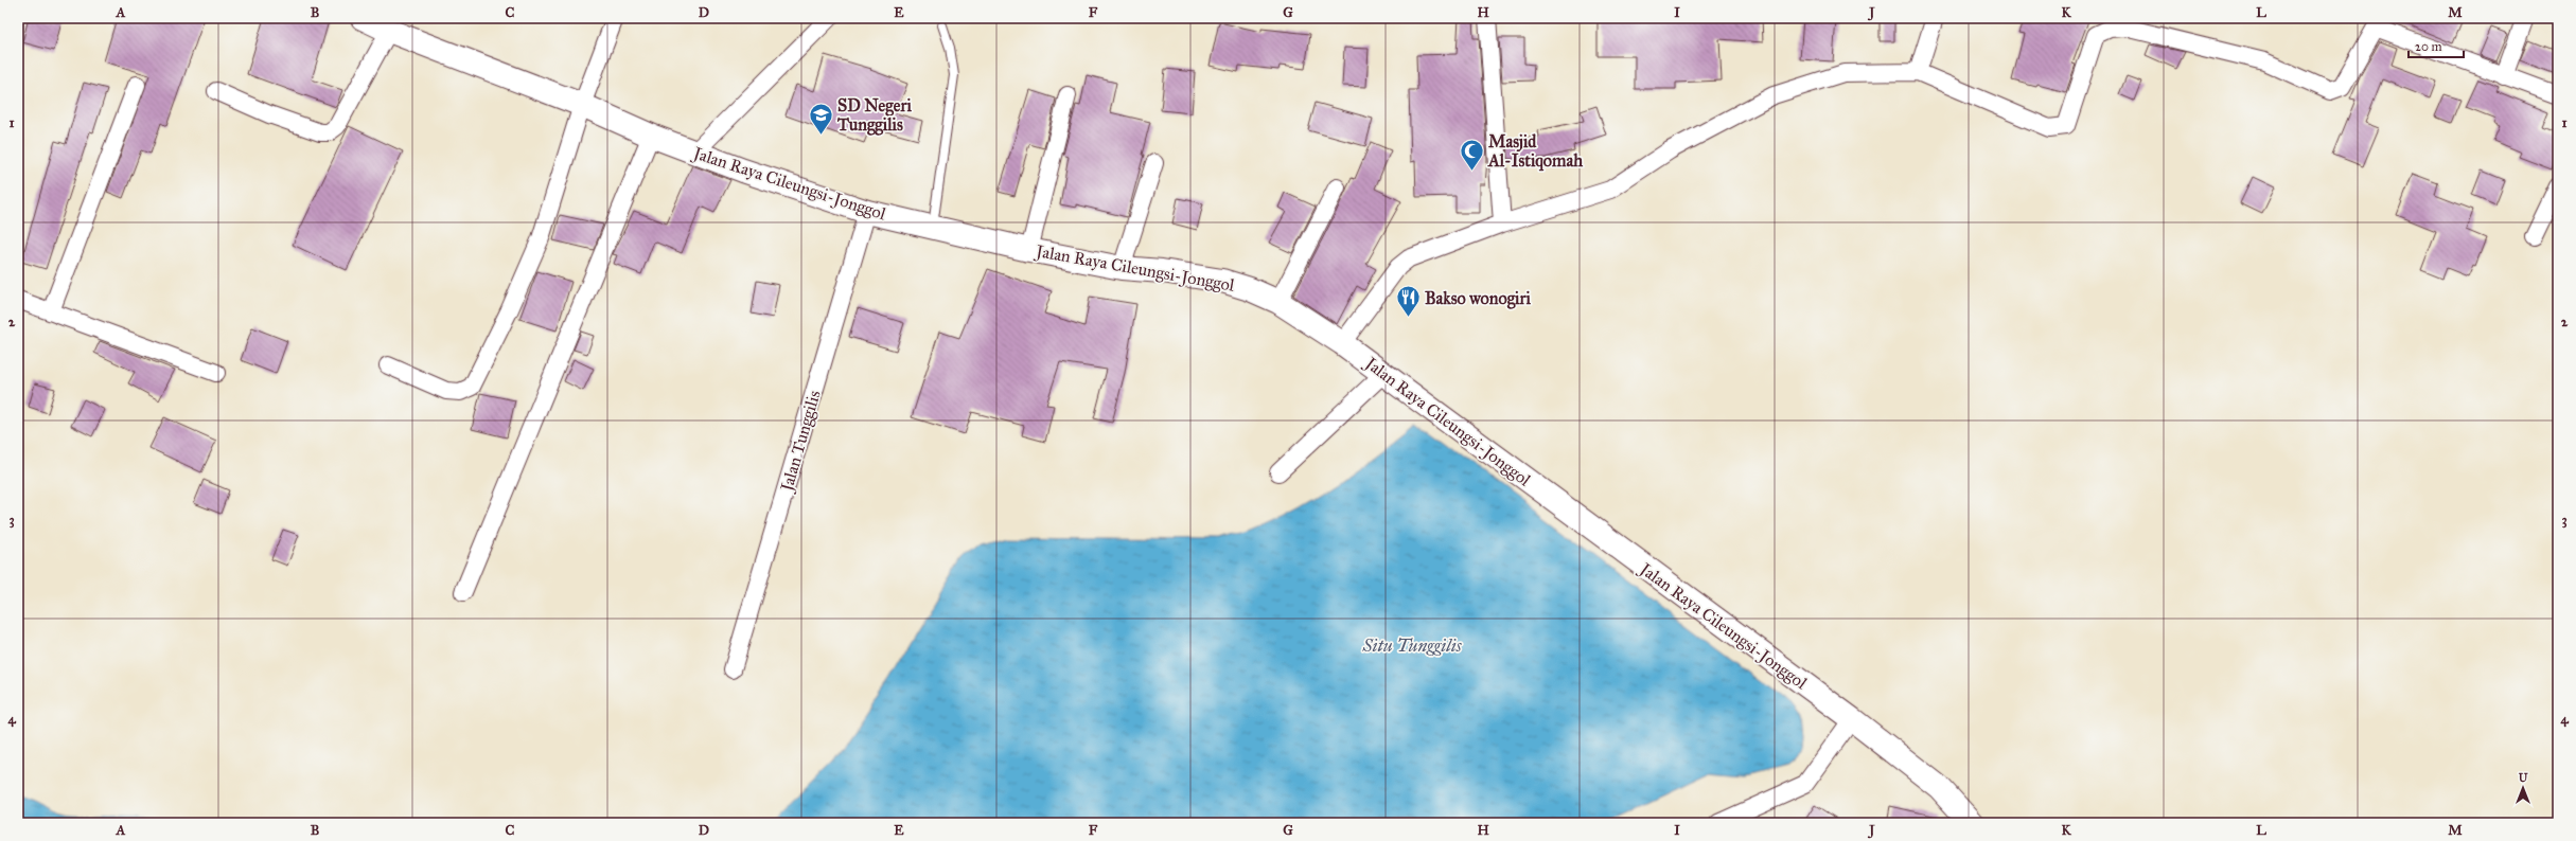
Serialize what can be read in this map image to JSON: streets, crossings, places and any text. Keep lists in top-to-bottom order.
{
  "streets": {
    "main road": ["Jalan Raya Cileungsi-Jonggol"],
    "street": ["Jalan Tunggilis"]
  },
  "crossings": [
    ["Jalan Raya Cileungsi-Jonggol", "Jalan Tunggilis"]
  ],
  "water": ["Situ Tunggilis"],
  "places": {
    "school or university": ["SD Negeri Tunggilis"],
    "mosque": ["Masjid Al-Istiqomah"],
    "restaurant": ["Bakso wonogiri"]
  },
  "scale_bar": "20 m",
  "north": "top",
  "grid": {
    "columns": [
      "A",
      "B",
      "C",
      "D",
      "E",
      "F",
      "G",
      "H",
      "I",
      "J",
      "K",
      "L",
      "M"
    ],
    "rows": [
      "1",
      "2",
      "3",
      "4"
    ]
  }
}
